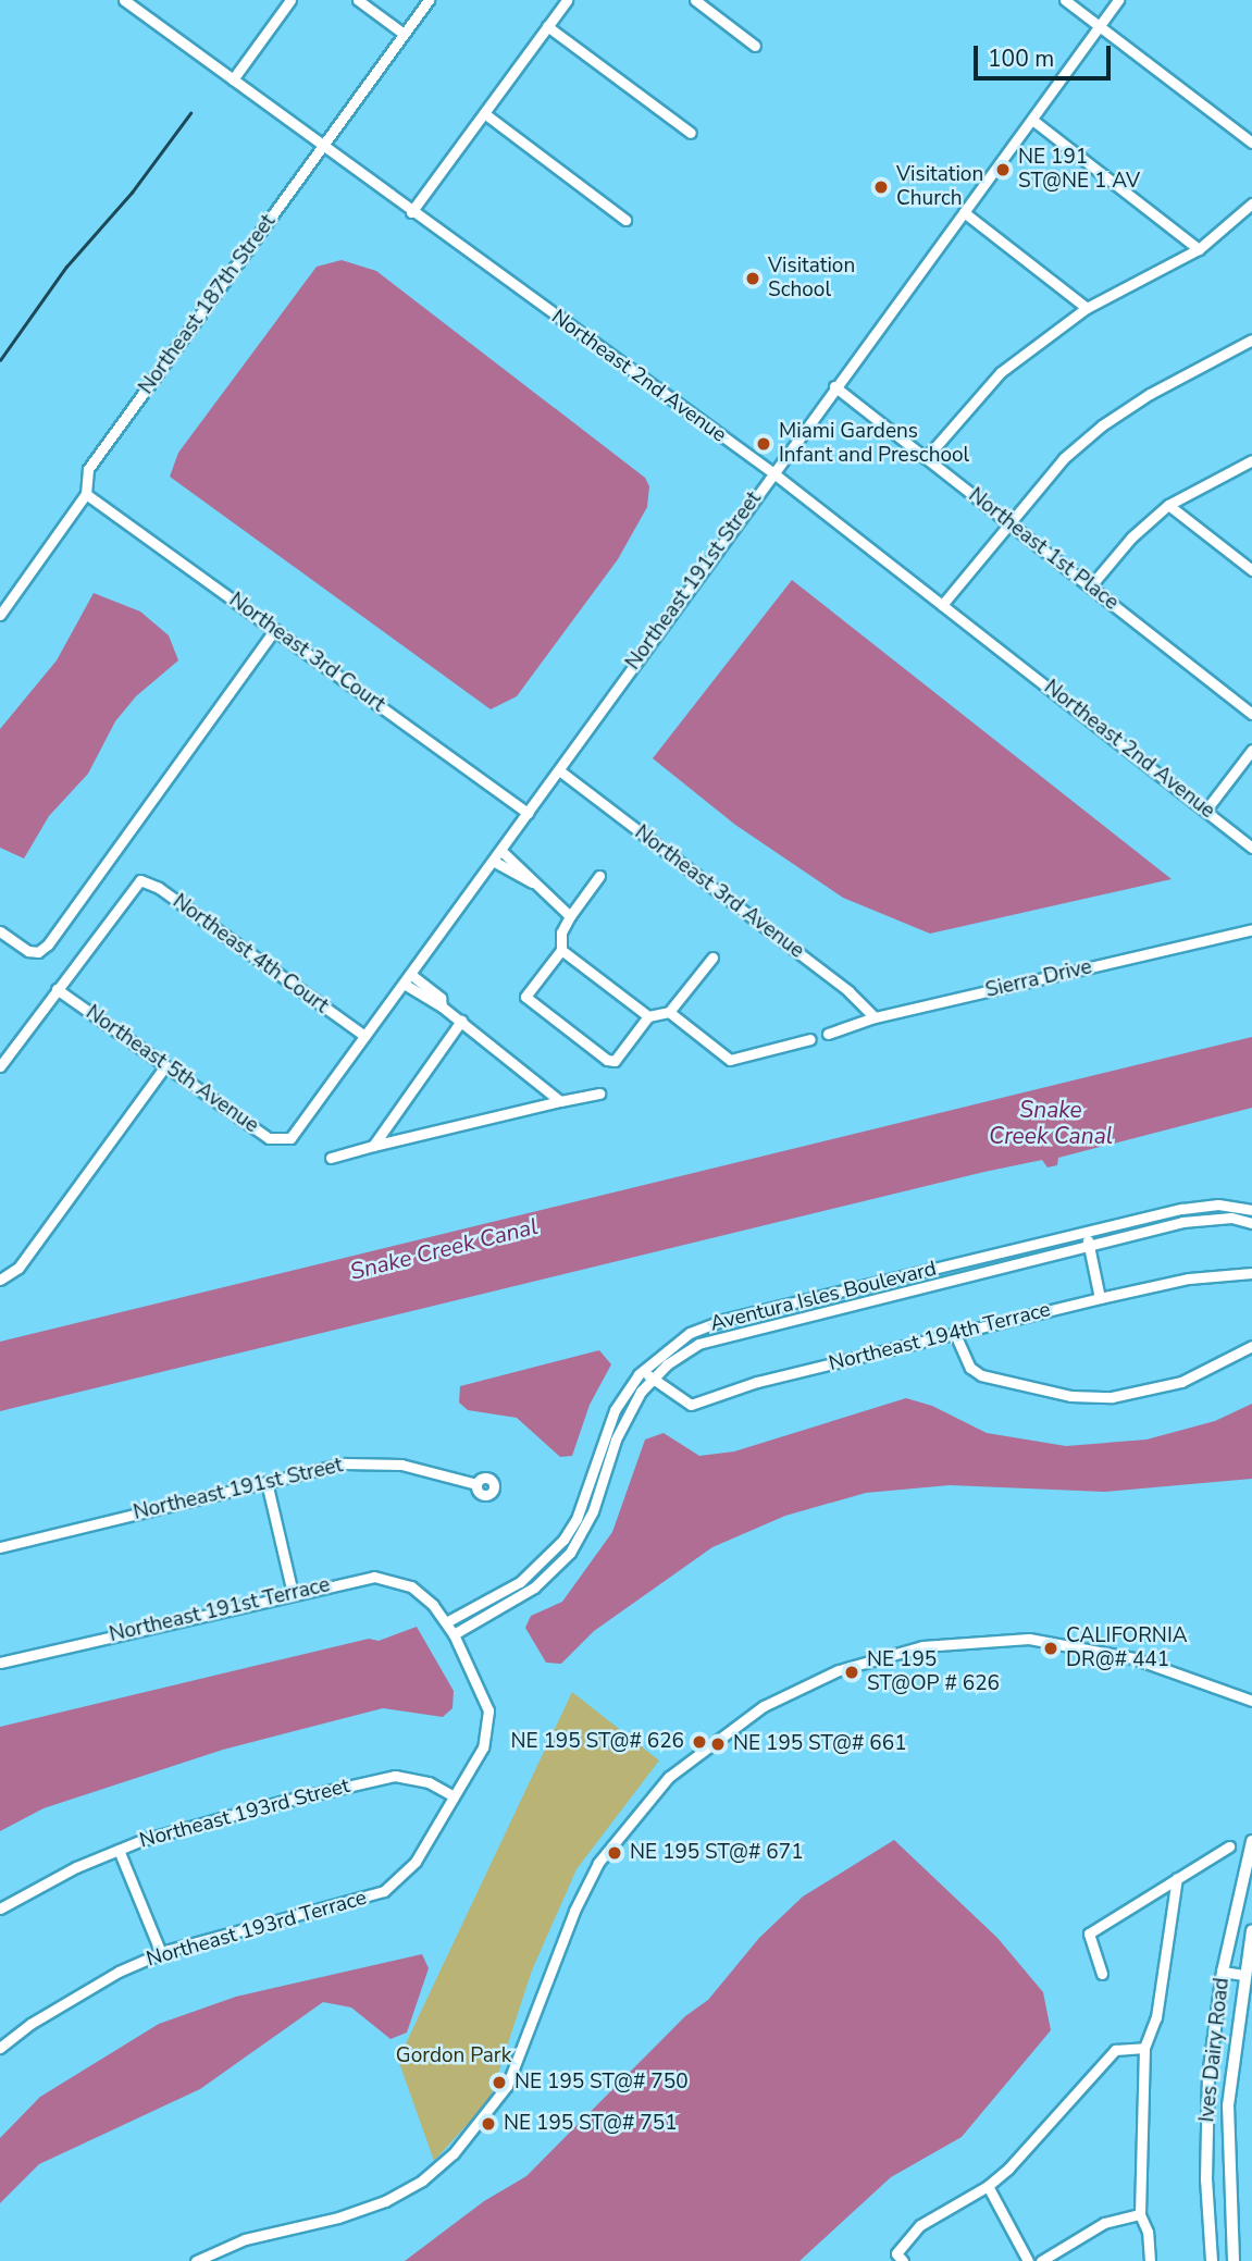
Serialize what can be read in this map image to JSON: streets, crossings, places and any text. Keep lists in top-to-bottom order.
{
  "streets": {
    "main road": ["Ives Dairy Road"],
    "street": [
      "Northeast 187th Street",
      "Northeast 2nd Avenue",
      "Northeast 1st Place",
      "Northeast 191st Street",
      "Northeast 3rd Court",
      "Northeast 3rd Avenue",
      "Northeast 4th Court",
      "Sierra Drive",
      "Northeast 5th Avenue",
      "Aventura Isles Boulevard",
      "Northeast 194th Terrace",
      "Northeast 191st Terrace",
      "Northeast 193rd Street",
      "Northeast 193rd Terrace"
    ]
  },
  "crossings": [
    ["Northeast 187th Street", "Northeast 2nd Avenue"],
    ["Northeast 187th Street", "Northeast 3rd Court"],
    ["Northeast 2nd Avenue", "Northeast 191st Street"],
    ["Northeast 1st Place", "Northeast 191st Street"],
    ["Northeast 191st Street", "Northeast 3rd Court"],
    ["Northeast 191st Street", "Northeast 3rd Avenue"],
    ["Northeast 191st Street", "Northeast 4th Court"],
    ["Northeast 191st Street", "Northeast 5th Avenue"],
    ["Northeast 3rd Avenue", "Sierra Drive"],
    ["Northeast 4th Court", "Northeast 5th Avenue"],
    ["Aventura Isles Boulevard", "Northeast 194th Terrace"],
    ["Aventura Isles Boulevard", "Northeast 191st Terrace"],
    ["Northeast 191st Terrace", "Northeast 193rd Street"],
    ["Northeast 191st Terrace", "Northeast 193rd Terrace"]
  ],
  "water": ["Snake Creek Canal"],
  "parks": ["Gordon Park"],
  "places": [
    "NE 191 ST@NE 1 AV",
    "Visitation Church",
    "Visitation School",
    "Miami Gardens Infant and Preschool",
    "CALIFORNIA DR@# 441",
    "NE 195 ST@OP # 626",
    "NE 195 ST@# 626",
    "NE 195 ST@# 661",
    "NE 195 ST@# 671",
    "NE 195 ST@# 750",
    "NE 195 ST@# 751"
  ],
  "scale_bar": "100 m"
}
